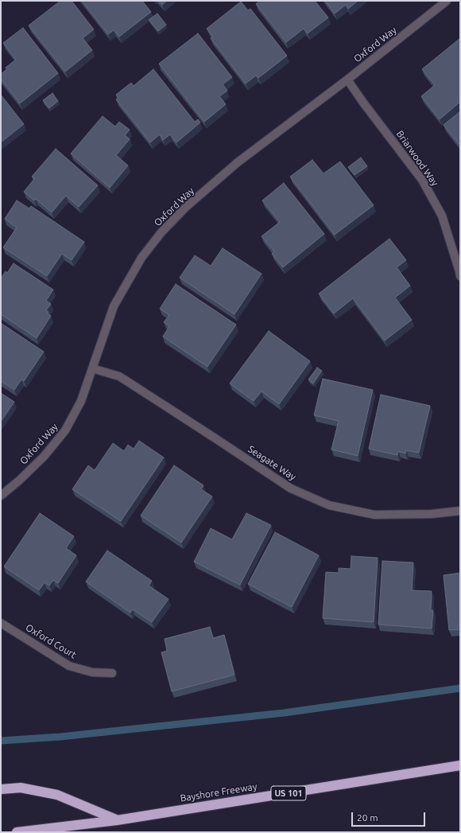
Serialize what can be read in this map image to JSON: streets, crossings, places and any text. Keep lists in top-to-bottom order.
{
  "streets": {
    "highway": ["Bayshore Freeway", "US 101"],
    "street": [
      "Oxford Way",
      "Briarwood Way",
      "Seagate Way",
      "Oxford Court"
    ]
  },
  "crossings": [
    ["Oxford Way", "Briarwood Way"],
    ["Oxford Way", "Seagate Way"]
  ],
  "scale_bar": "20 m"
}
